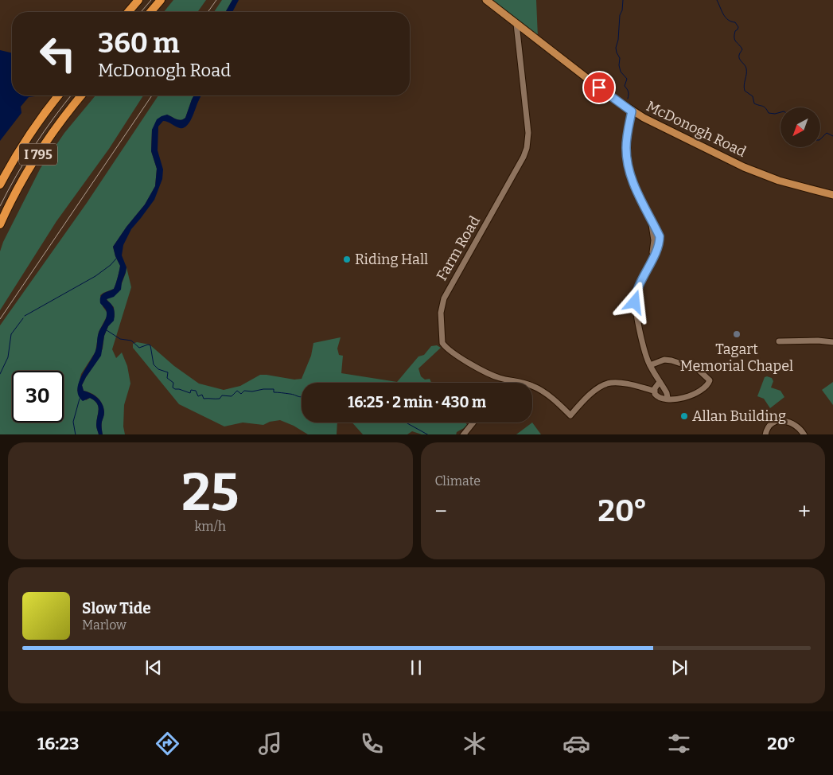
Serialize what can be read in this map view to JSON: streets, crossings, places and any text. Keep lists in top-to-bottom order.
{
  "streets": {
    "highway": ["I 795"],
    "main road": ["McDonogh Road"],
    "street": ["Farm Road"]
  },
  "crossings": [
    ["McDonogh Road", "Farm Road"]
  ],
  "places": ["Riding Hall", "Tagart Memorial Chapel", "Allan Building"],
  "north": "bottom left",
  "page": {
    "turn": ["360 m", "McDonogh Road"],
    "limit": "30",
    "trip": "16:25 · 2 min · 430 m",
    "tile": [
      ["25", "km/h"],
      "Climate"
    ],
    "heat": ["−", "20°", "+"],
    "song": ["Slow Tide", "Marlow"],
    "tabs": ["16:23", "20°"]
  }
}
